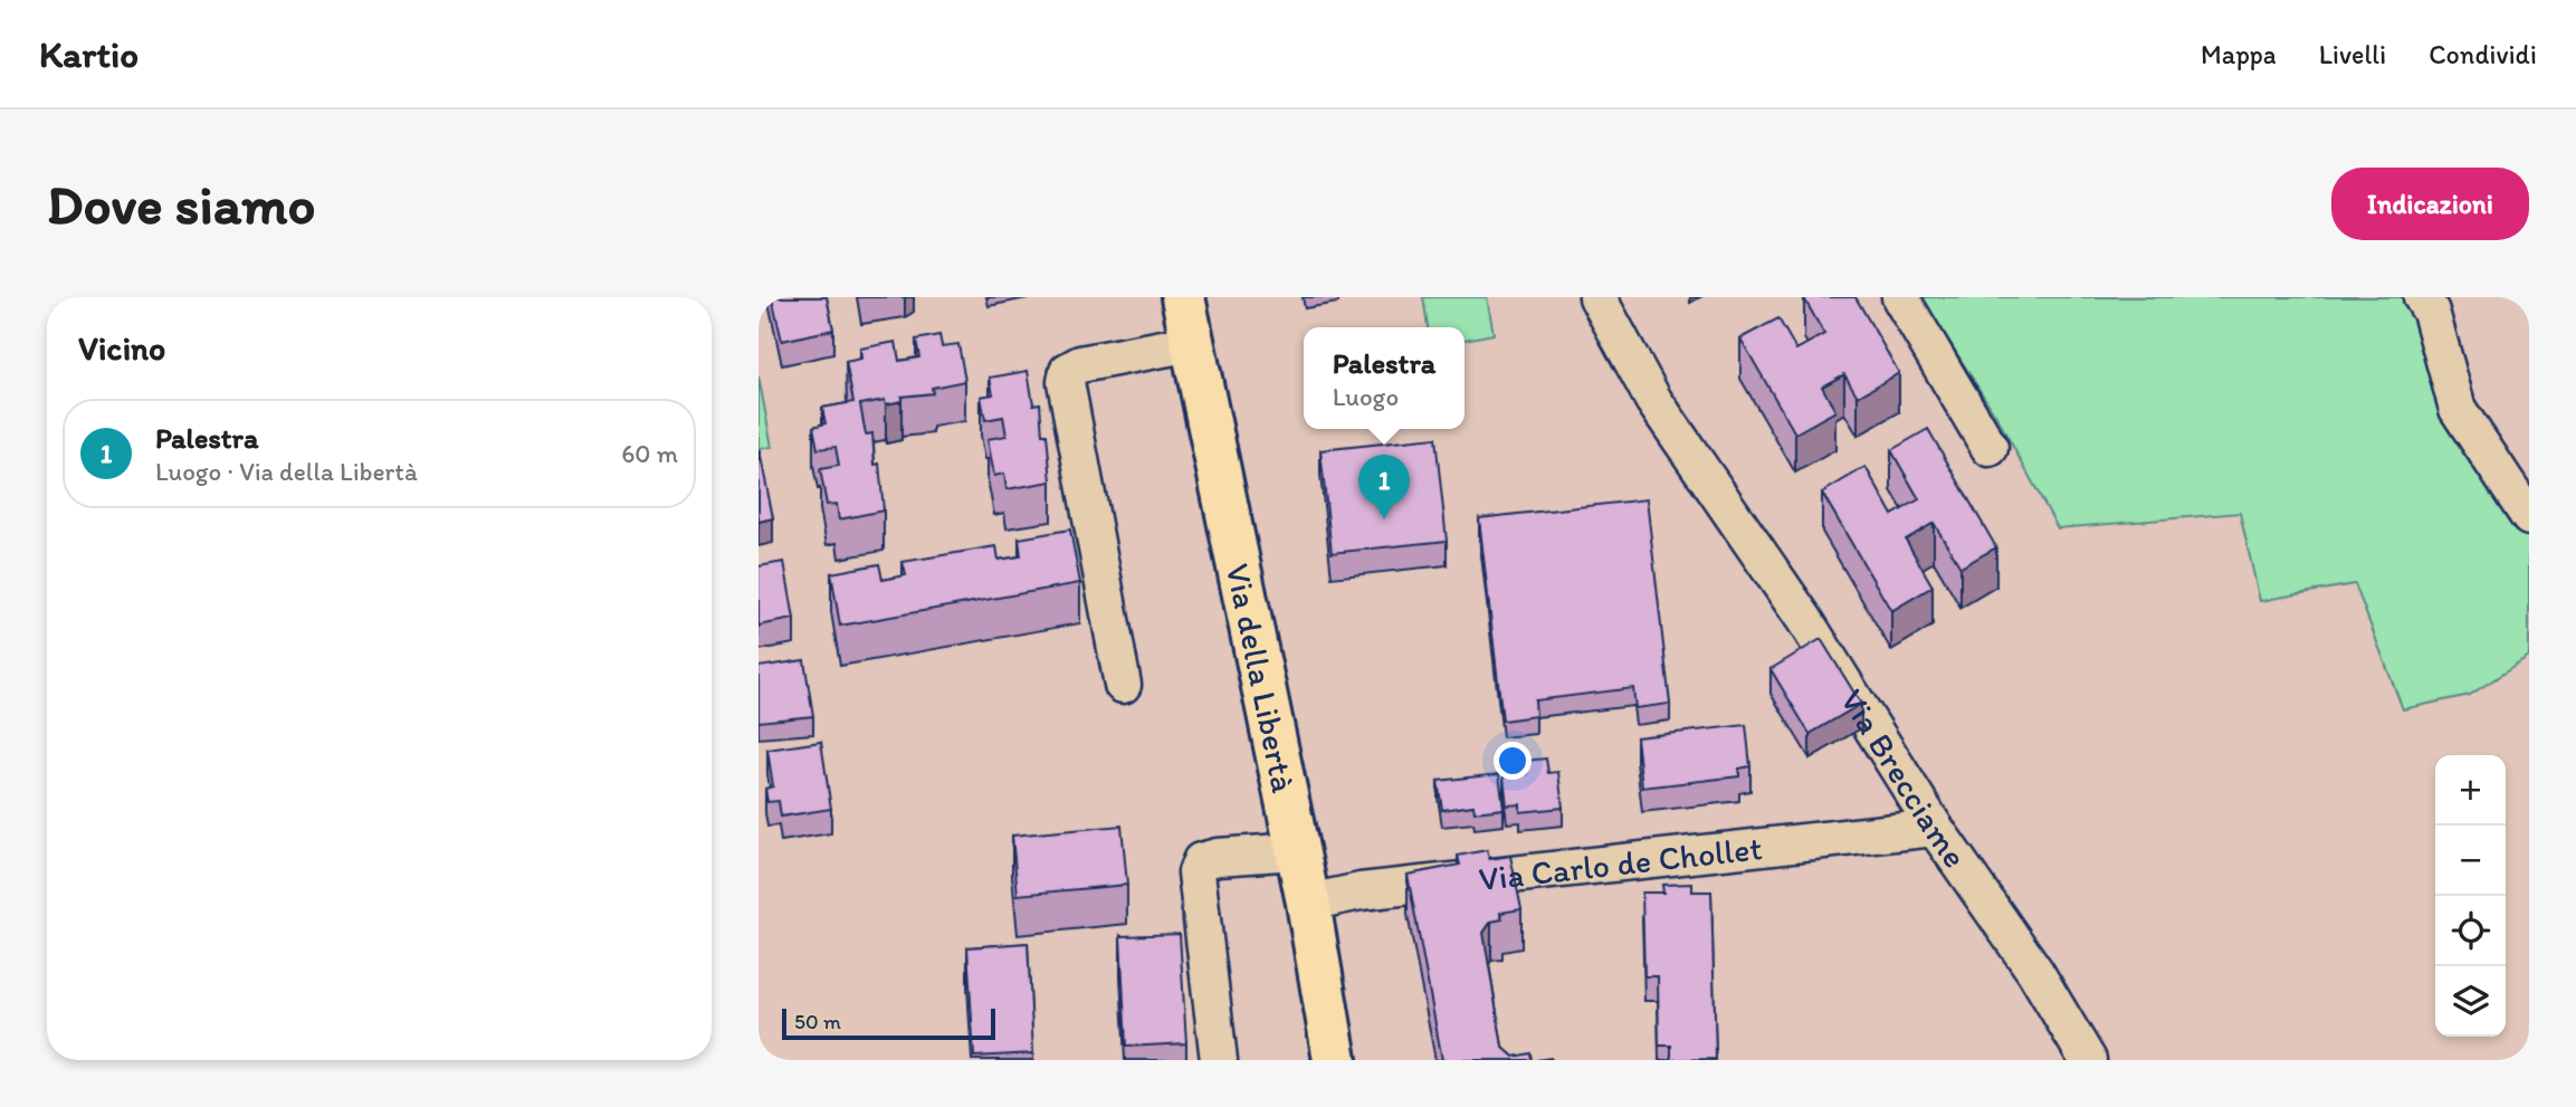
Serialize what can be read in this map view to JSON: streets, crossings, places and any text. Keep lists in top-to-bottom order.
{
  "streets": {
    "main road": ["Via della Libertà"],
    "street": ["Via Brecciame", "Via Carlo de Chollet"]
  },
  "crossings": [
    ["Via della Libertà", "Via Carlo de Chollet"],
    ["Via Brecciame", "Via Carlo de Chollet"]
  ],
  "scale_bar": "50 m",
  "page": {
    "header": "Kartio",
    "nav": ["Mappa", "Livelli", "Condividi"],
    "buttons": "Indicazioni",
    "title": "Dove siamo",
    "heading": "Vicino",
    "popup": ["Palestra", "Luogo"],
    "list": [
      {
        "mark": "1",
        "name": "Palestra",
        "note": "Luogo · Via della Libertà",
        "value": "60 m"
      }
    ],
    "pins": "1",
    "map_buttons": ["+", "−"],
    "scale": "50 m"
  }
}
